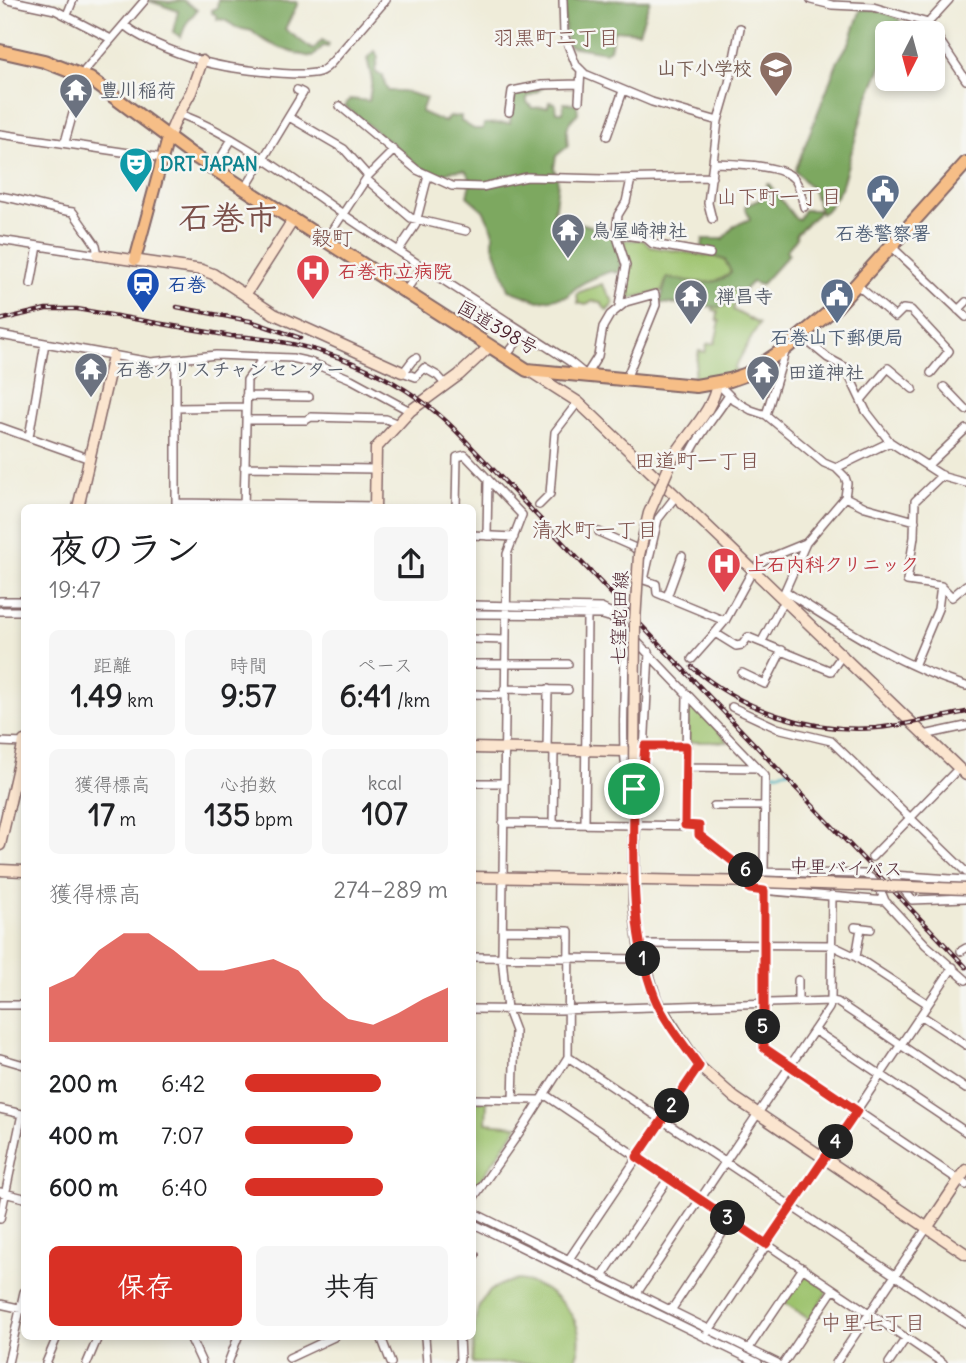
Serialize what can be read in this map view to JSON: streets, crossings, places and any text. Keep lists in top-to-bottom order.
{
  "streets": {
    "highway": ["国道398号"],
    "street": ["七窪蛇田線", "中里バイパス"]
  },
  "crossings": [
    ["国道398号", "七窪蛇田線"],
    ["七窪蛇田線", "中里バイパス"]
  ],
  "districts": [
    "羽黒町二丁目",
    "山下町一丁目",
    "石巻市",
    "穀町",
    "田道町一丁目",
    "清水町一丁目",
    "中里七丁目"
  ],
  "places": {
    "school or university": ["山下小学校"],
    "temple": [
      "豊川稲荷",
      "鳥屋崎神社",
      "禅昌寺",
      "石巻クリスチャンセンター",
      "田道神社"
    ],
    "theatre": ["DRT JAPAN"],
    "public building": ["石巻警察署", "石巻山下郵便局"],
    "hospital": ["石巻市立病院", "上石内科クリニック"],
    "station": ["石巻"]
  },
  "north": "bottom",
  "page": {
    "heading": ["夜のラン", "19:47"],
    "stats": [
      ["距離", "1.49 km"],
      ["時間", "9:57"],
      ["ペース", "6:41 /km"],
      ["獲得標高", "17 m"],
      ["心拍数", "135 bpm"],
      ["kcal", "107"]
    ],
    "pins": [
      "6",
      "1",
      "5",
      "2",
      "4",
      "3"
    ],
    "chart": ["獲得標高", "274–289 m"],
    "list": [
      {
        "name": "200 m",
        "note": "6:42"
      },
      {
        "name": "400 m",
        "note": "7:07"
      },
      {
        "name": "600 m",
        "note": "6:40"
      }
    ],
    "buttons": ["保存", "共有"]
  }
}
